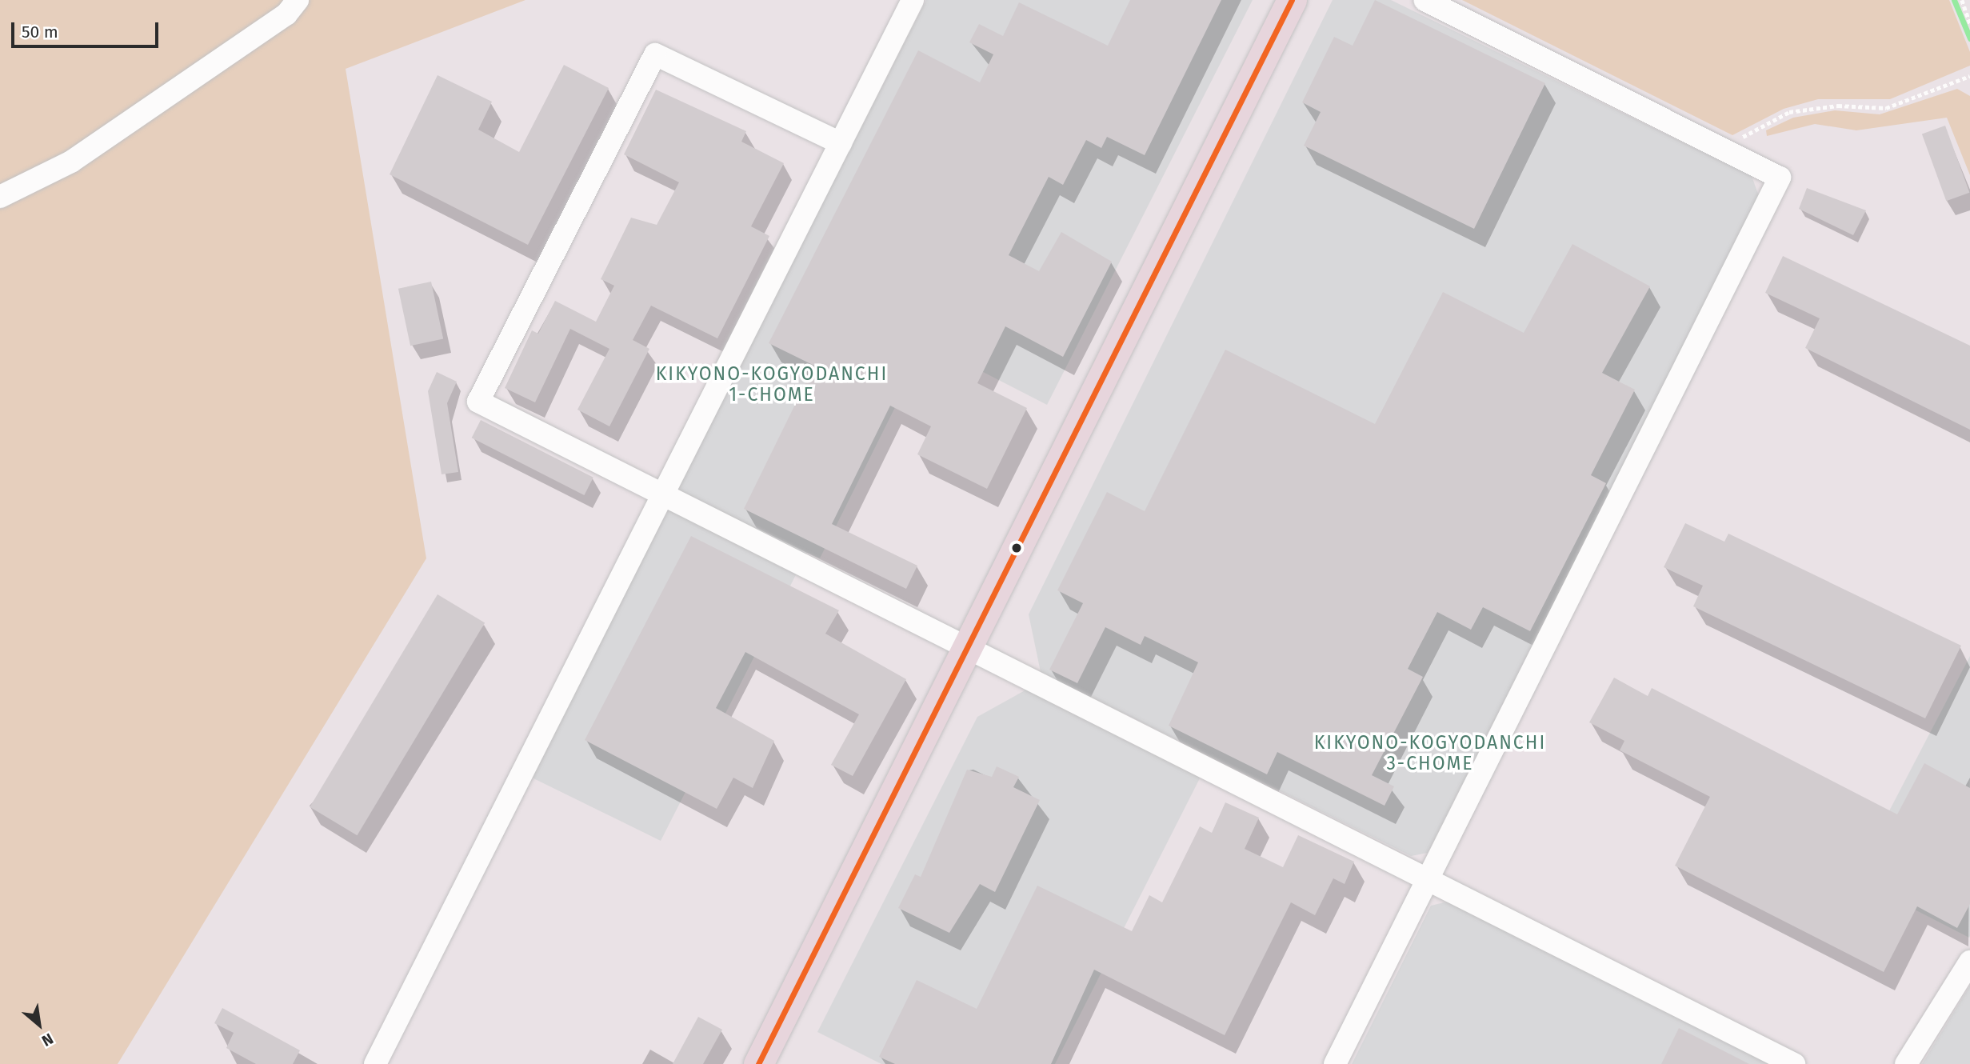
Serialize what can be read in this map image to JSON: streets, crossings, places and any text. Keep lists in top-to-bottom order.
{
  "districts": ["KIKYONO-KOGYODANCHI 1-CHOME", "KIKYONO-KOGYODANCHI 3-CHOME"],
  "scale_bar": "50 m",
  "north": "bottom right"
}
